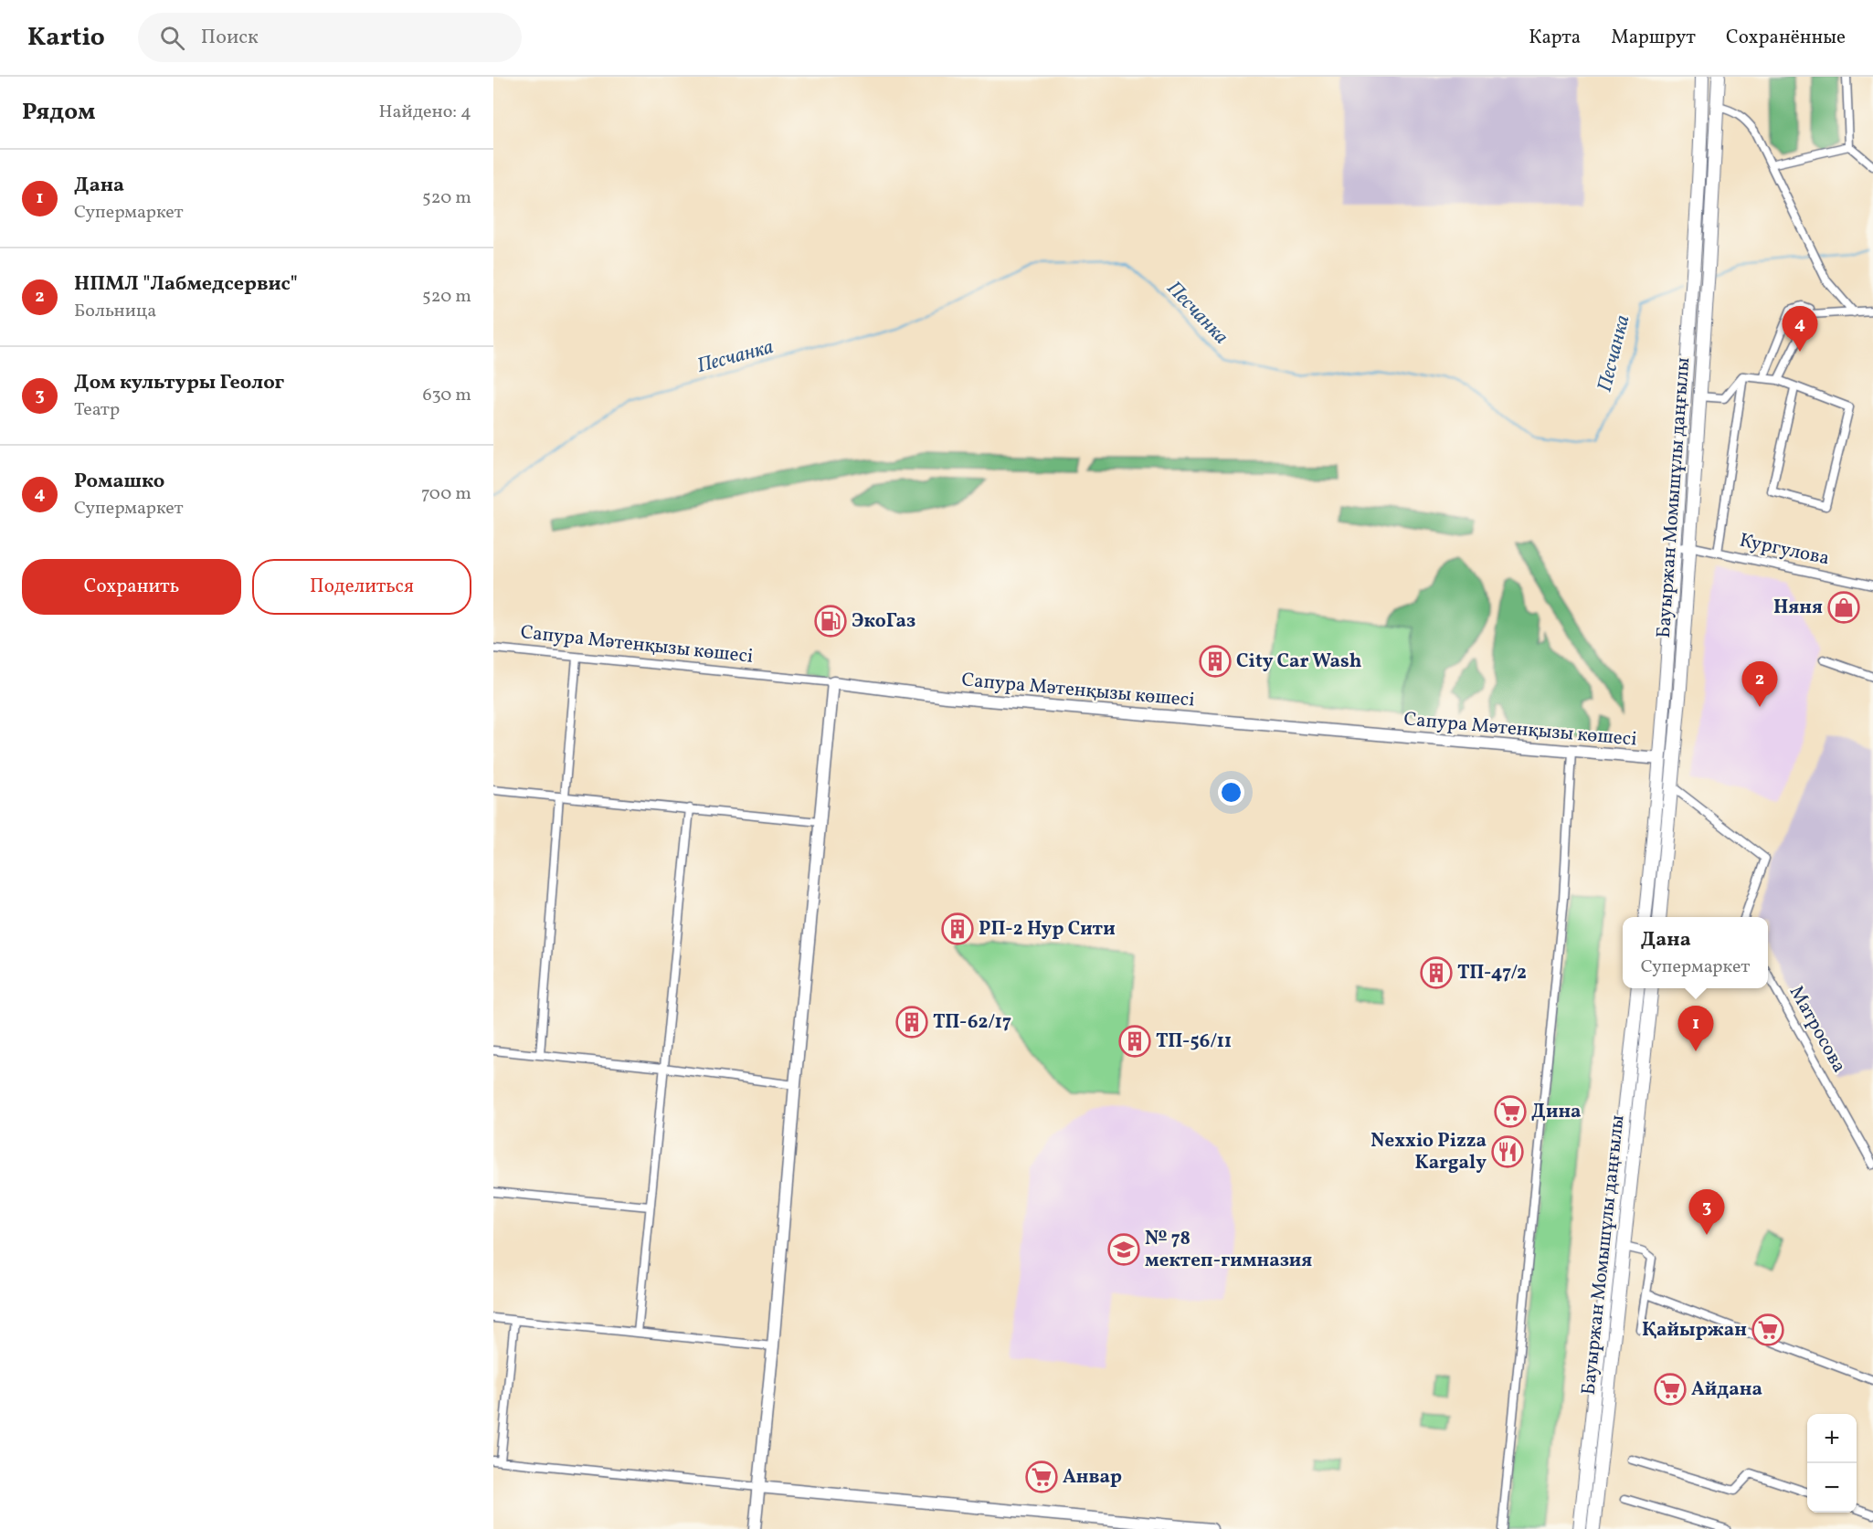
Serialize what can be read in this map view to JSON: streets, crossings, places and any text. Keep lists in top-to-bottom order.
{
  "streets": {
    "main road": ["Бауыржан Момышұлы даңғылы"],
    "street": ["Кургулова", "Сапура Мәтенқызы көшесі", "Матросова"]
  },
  "crossings": [
    ["Бауыржан Момышұлы даңғылы", "Кургулова"],
    ["Бауыржан Момышұлы даңғылы", "Сапура Мәтенқызы көшесі"]
  ],
  "water": ["Песчанка"],
  "places": {
    "shop": ["Няня"],
    "fuel station": ["ЭкоГаз"],
    "building": [
      "City Car Wash",
      "РП-2 Нур Сити",
      "ТП-47/2",
      "ТП-62/17",
      "ТП-56/11"
    ],
    "supermarket": [
      "Дина",
      "Қайыржан",
      "Айдана",
      "Анвар"
    ],
    "restaurant": ["Nexxio Pizza Kargaly"],
    "school or university": ["№ 78 мектеп-гимназия"]
  },
  "page": {
    "header": "Kartio",
    "search": "Поиск",
    "nav": ["Карта", "Маршрут", "Сохранённые"],
    "heading": ["Рядом", "Найдено: 4"],
    "list": [
      {
        "mark": "1",
        "name": "Дана",
        "note": "Супермаркет",
        "value": "520 m"
      },
      {
        "mark": "2",
        "name": "НПМЛ \"Лабмедсервис\"",
        "note": "Больница",
        "value": "520 m"
      },
      {
        "mark": "3",
        "name": "Дом культуры Геолог",
        "note": "Театр",
        "value": "630 m"
      },
      {
        "mark": "4",
        "name": "Ромашко",
        "note": "Супермаркет",
        "value": "700 m"
      }
    ],
    "pins": [
      "4",
      "2",
      "1",
      "3"
    ],
    "buttons": ["Сохранить", "Поделиться"],
    "popup": ["Дана", "Супермаркет"],
    "map_buttons": ["+", "−"]
  }
}
